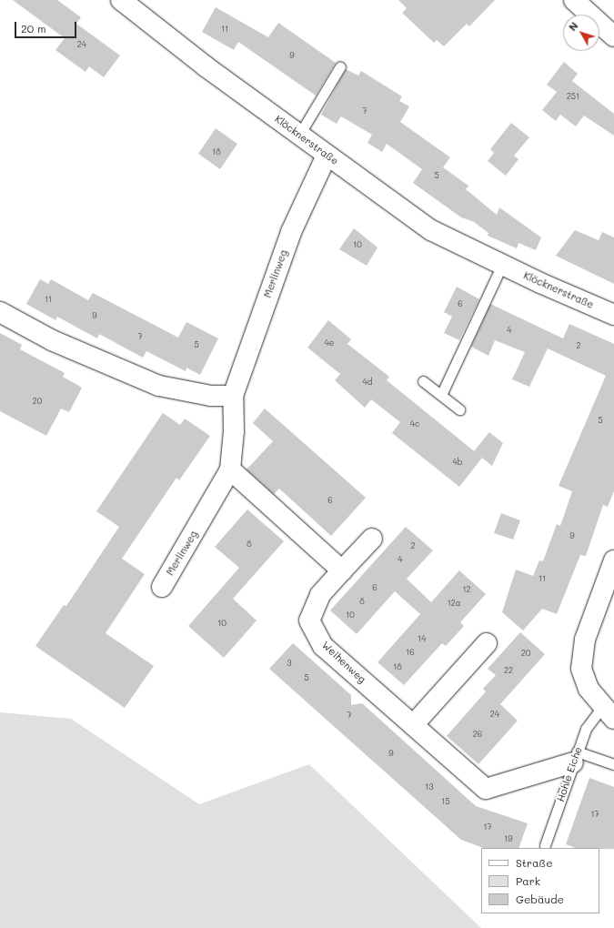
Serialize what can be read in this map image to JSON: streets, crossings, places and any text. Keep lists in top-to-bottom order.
{
  "streets": {
    "street": [
      "Klöcknerstraße",
      "Merlinweg",
      "Weihenweg",
      "Hohle Eiche"
    ]
  },
  "crossings": [
    ["Klöcknerstraße", "Merlinweg"],
    ["Weihenweg", "Hohle Eiche"]
  ],
  "house_numbers": [
    "11",
    "24",
    "9",
    "251",
    "7",
    "18",
    "5",
    "10",
    "11",
    "6",
    "9",
    "4",
    "7",
    "4e",
    "5",
    "2",
    "4d",
    "20",
    "5",
    "4c",
    "4b",
    "6",
    "9",
    "8",
    "2",
    "4",
    "11",
    "6",
    "12",
    "8",
    "12a",
    "10",
    "10",
    "14",
    "16",
    "20",
    "3",
    "18",
    "22",
    "5",
    "24",
    "7",
    "26",
    "9",
    "13",
    "15",
    "17",
    "17",
    "19"
  ],
  "legend": ["Straße", "Park", "Gebäude"],
  "scale_bar": "20 m",
  "north": "top left"
}
